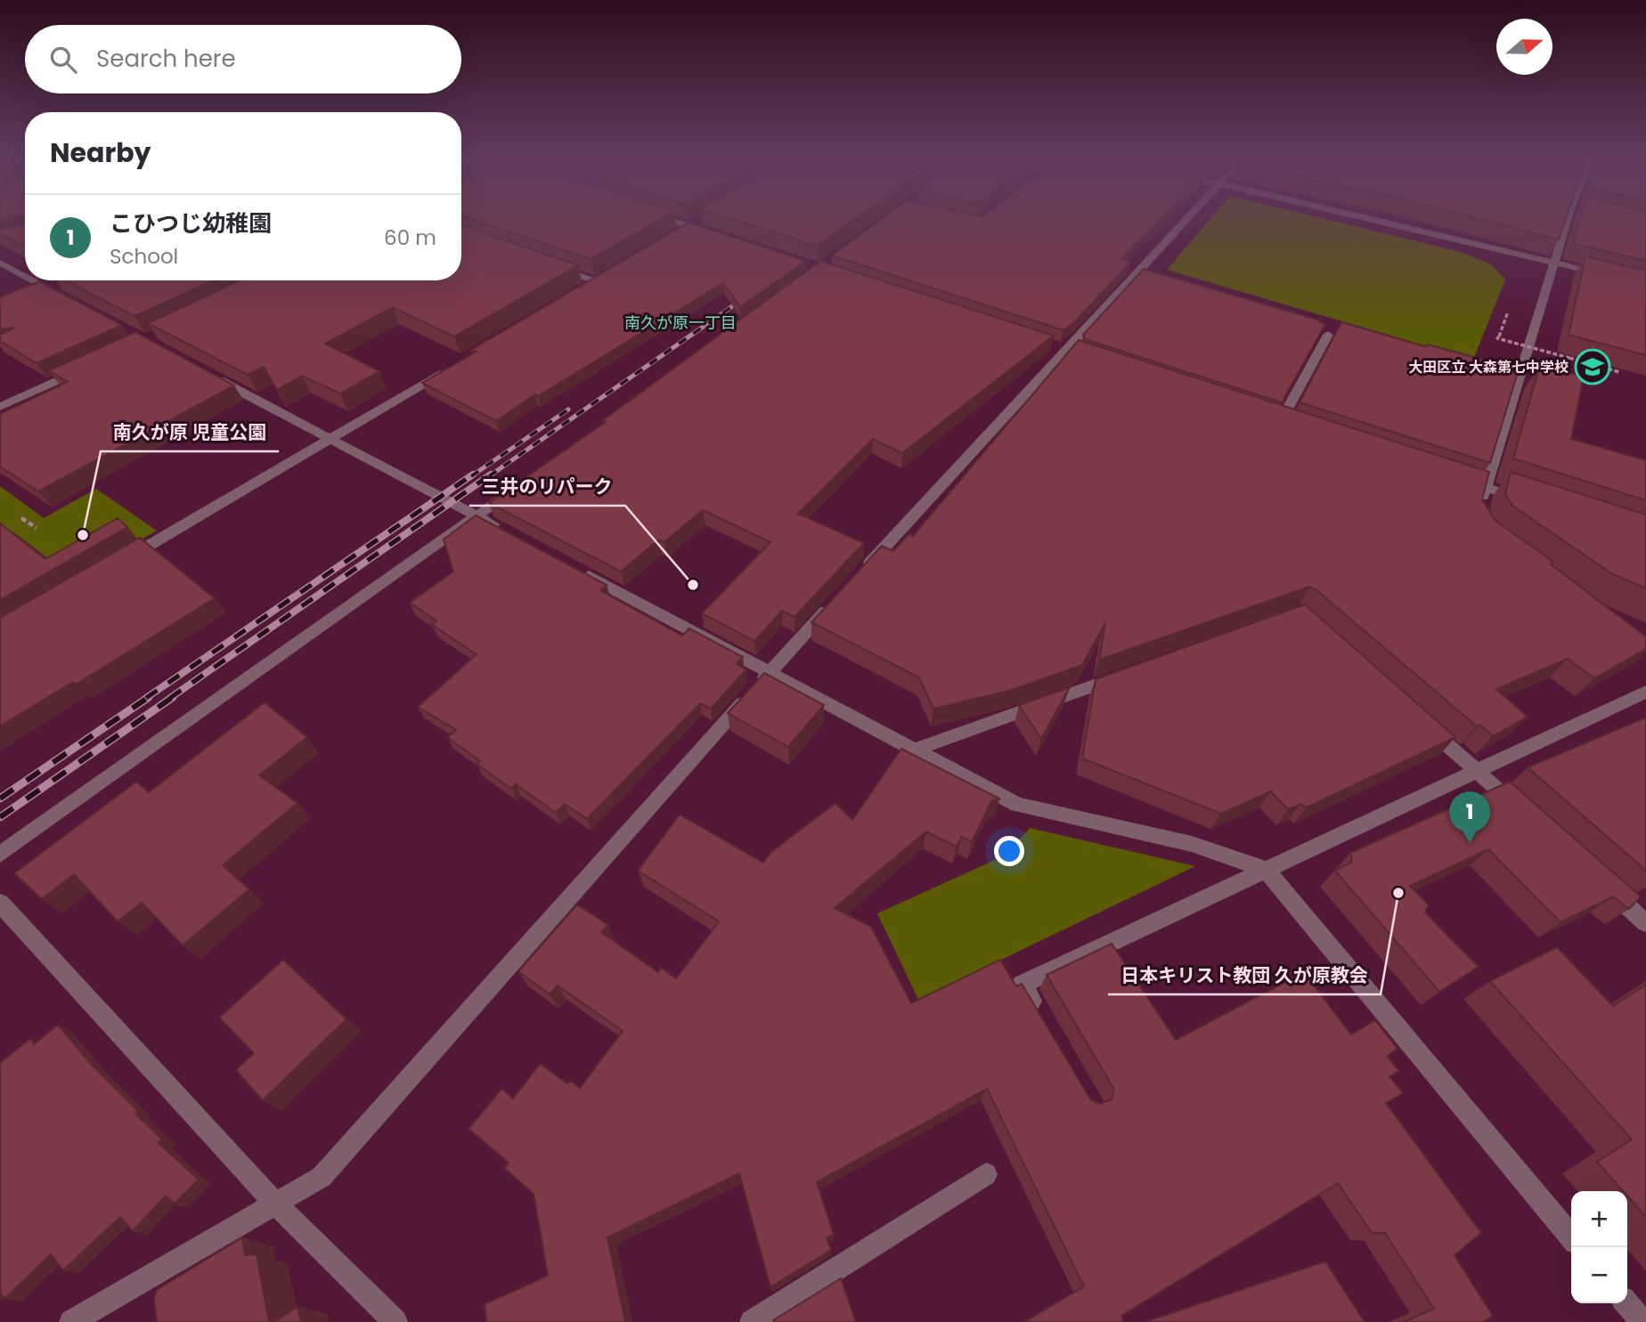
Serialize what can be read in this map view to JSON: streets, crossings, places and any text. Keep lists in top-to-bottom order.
{
  "districts": ["南久が原一丁目"],
  "places": {
    "school or university": ["大田区立 大森第七中学校"],
    "other": ["南久が原 児童公園", "三井のリパーク", "日本キリスト教団 久が原教会"]
  },
  "north": "right",
  "page": {
    "search": "Search here",
    "heading": "Nearby",
    "list": [
      {
        "mark": "1",
        "name": "こひつじ幼稚園",
        "note": "School",
        "value": "60 m"
      }
    ],
    "pins": "1",
    "map_buttons": ["+", "−"]
  }
}
